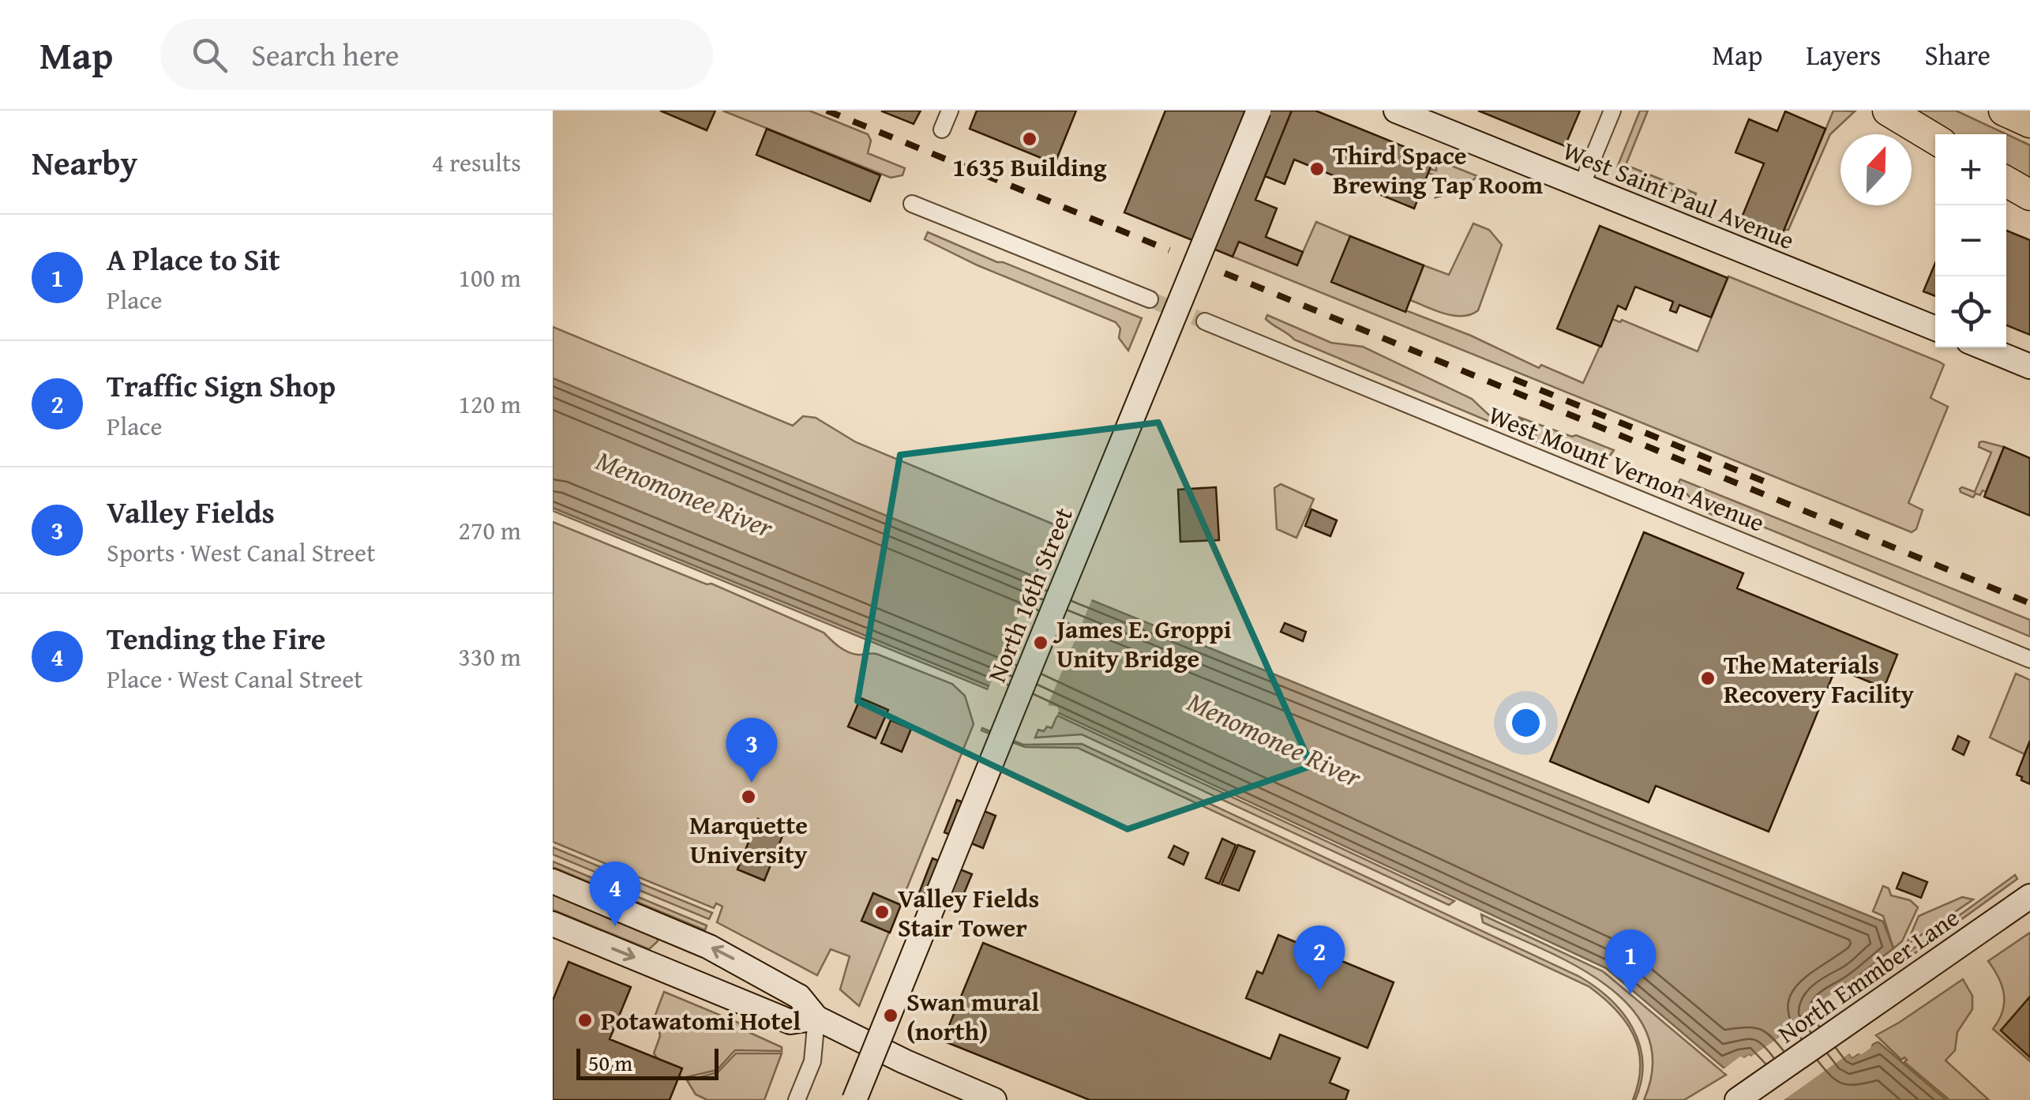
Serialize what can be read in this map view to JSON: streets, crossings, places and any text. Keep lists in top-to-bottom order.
{
  "streets": {
    "street": [
      "West Saint Paul Avenue",
      "West Mount Vernon Avenue",
      "North 16th Street",
      "North Emmber Lane"
    ]
  },
  "water": ["Menomonee River"],
  "places": [
    "1635 Building",
    "Third Space Brewing Tap Room",
    "James E. Groppi Unity Bridge",
    "The Materials Recovery Facility",
    "Marquette University",
    "Valley Fields Stair Tower",
    "Swan mural (north)",
    "Potawatomi Hotel"
  ],
  "scale_bar": "50 m",
  "north": "top",
  "page": {
    "header": "Map",
    "search": "Search here",
    "nav": ["Map", "Layers", "Share"],
    "heading": ["Nearby", "4 results"],
    "map_buttons": ["+", "−"],
    "list": [
      {
        "mark": "1",
        "name": "A Place to Sit",
        "note": "Place",
        "value": "100 m"
      },
      {
        "mark": "2",
        "name": "Traffic Sign Shop",
        "note": "Place",
        "value": "120 m"
      },
      {
        "mark": "3",
        "name": "Valley Fields",
        "note": "Sports · West Canal Street",
        "value": "270 m"
      },
      {
        "mark": "4",
        "name": "Tending the Fire",
        "note": "Place · West Canal Street",
        "value": "330 m"
      }
    ],
    "pins": [
      "3",
      "4",
      "2",
      "1"
    ],
    "scale": "50 m"
  }
}
